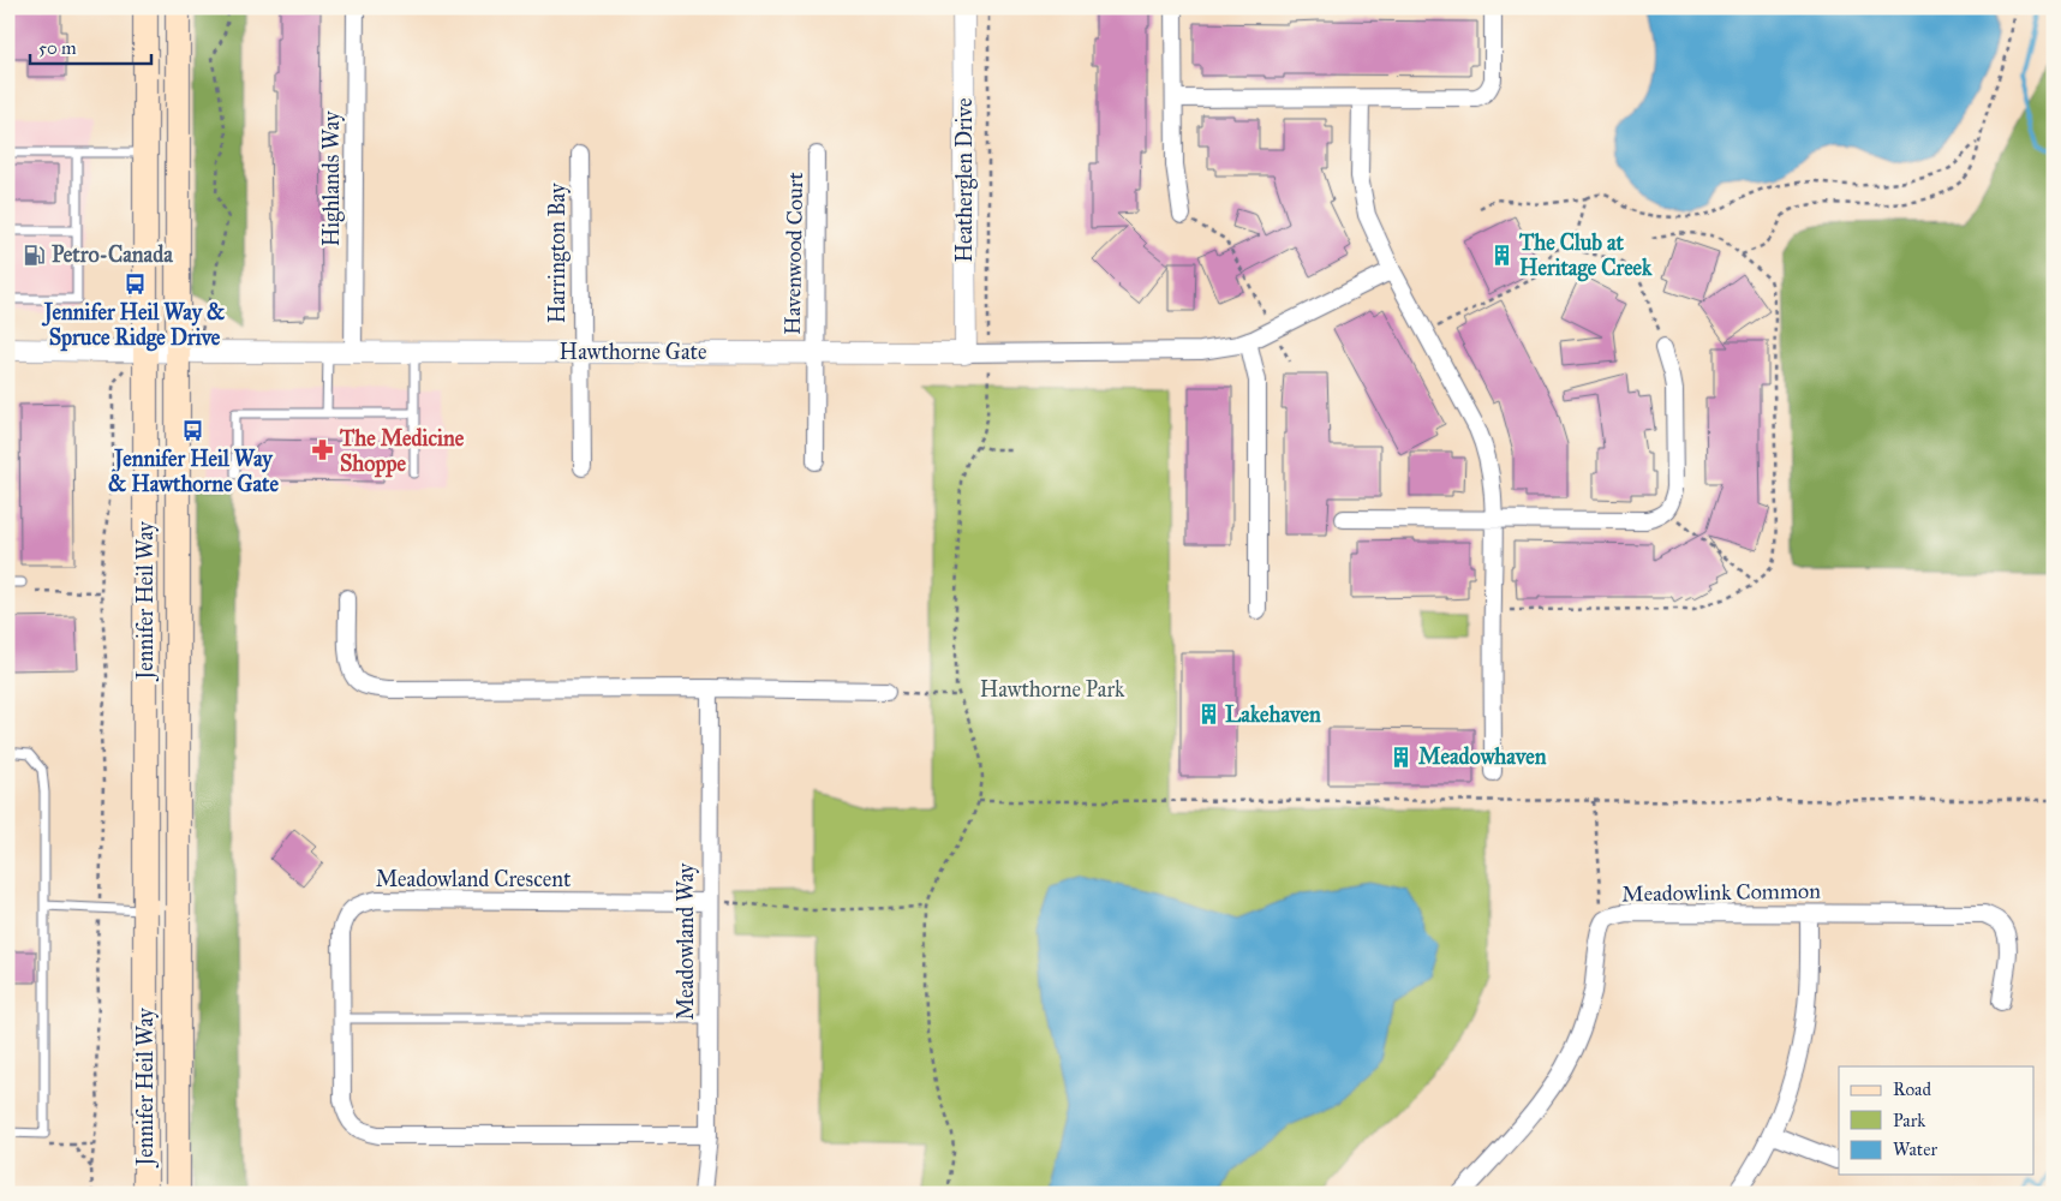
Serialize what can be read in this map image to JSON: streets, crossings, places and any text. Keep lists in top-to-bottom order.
{
  "streets": {
    "main road": ["Jennifer Heil Way"],
    "street": [
      "Highlands Way",
      "Heatherglen Drive",
      "Harrington Bay",
      "Havenwood Court",
      "Hawthorne Gate",
      "Meadowland Crescent",
      "Meadowlink Common",
      "Meadowland Way"
    ]
  },
  "crossings": [
    ["Highlands Way", "Hawthorne Gate"],
    ["Heatherglen Drive", "Hawthorne Gate"],
    ["Harrington Bay", "Hawthorne Gate"],
    ["Havenwood Court", "Hawthorne Gate"],
    ["Hawthorne Gate", "Jennifer Heil Way"],
    ["Meadowland Crescent", "Meadowland Way"]
  ],
  "parks": ["Hawthorne Park"],
  "places": {
    "fuel station": ["Petro-Canada"],
    "building": ["The Club at Heritage Creek", "Lakehaven", "Meadowhaven"],
    "bus stop": ["Jennifer Heil Way & Spruce Ridge Drive", "Jennifer Heil Way & Hawthorne Gate"],
    "pharmacy": ["The Medicine Shoppe"]
  },
  "legend": ["Road", "Park", "Water"],
  "scale_bar": "50 m"
}
